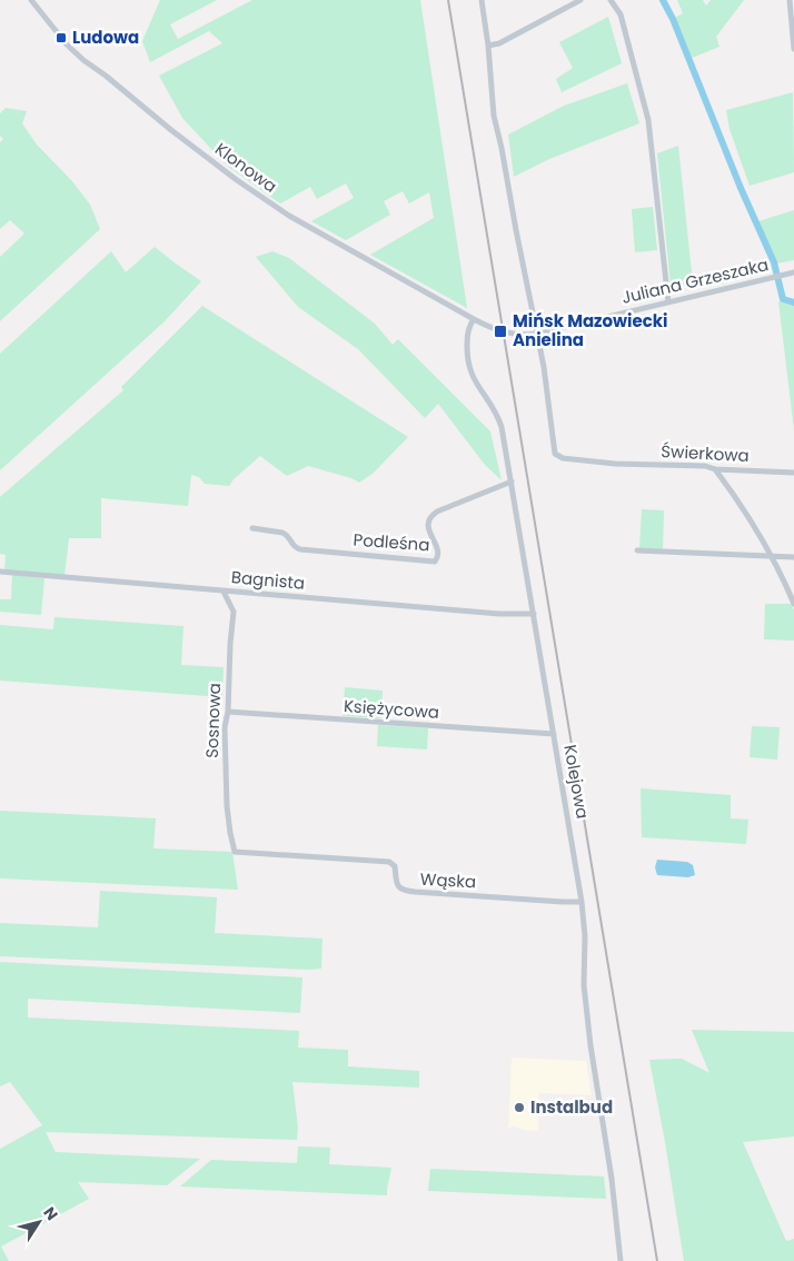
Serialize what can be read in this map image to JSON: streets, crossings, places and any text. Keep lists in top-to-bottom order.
{
  "streets": {
    "street": [
      "Klonowa",
      "Juliana Grzeszaka",
      "Świerkowa",
      "Podleśna",
      "Bagnista",
      "Księżycowa",
      "Sosnowa",
      "Kolejowa",
      "Wąska"
    ]
  },
  "crossings": [
    ["Klonowa", "Juliana Grzeszaka"],
    ["Klonowa", "Kolejowa"],
    ["Juliana Grzeszaka", "Świerkowa"],
    ["Juliana Grzeszaka", "Kolejowa"],
    ["Podleśna", "Kolejowa"],
    ["Bagnista", "Sosnowa"],
    ["Bagnista", "Kolejowa"],
    ["Księżycowa", "Sosnowa"],
    ["Księżycowa", "Kolejowa"],
    ["Sosnowa", "Wąska"],
    ["Kolejowa", "Wąska"]
  ],
  "places": {
    "transit": ["Ludowa", "Mińsk Mazowiecki Anielina"],
    "other": ["Instalbud"]
  },
  "north": "top right"
}
